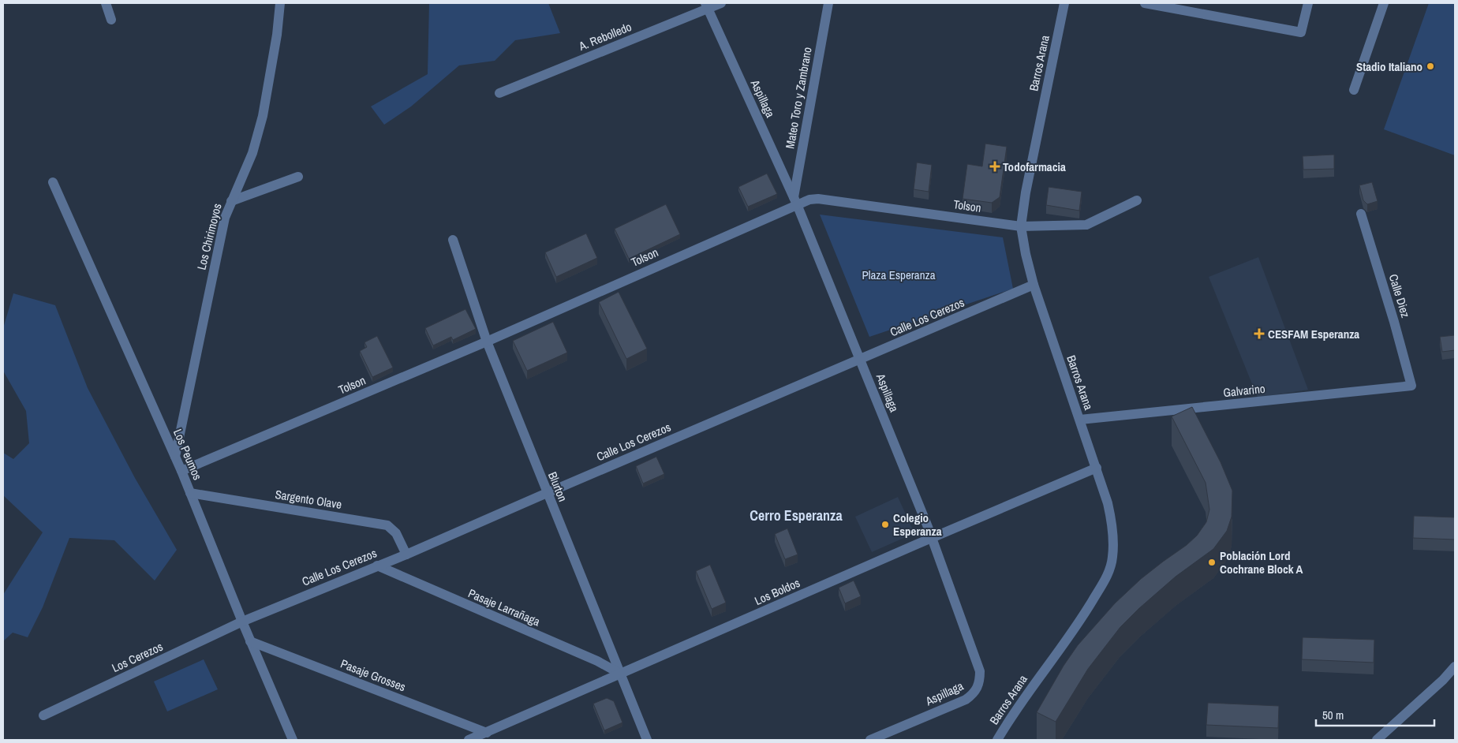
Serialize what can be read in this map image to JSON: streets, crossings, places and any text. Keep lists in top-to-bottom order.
{
  "streets": {
    "street": [
      "A. Rebolledo",
      "Barros Arana",
      "Mateo Toro y Zambrano",
      "Aspillaga",
      "Tolson",
      "Los Chirimoyos",
      "Calle Diez",
      "Calle Los Cerezos",
      "Galvarino",
      "Los Peumos",
      "Blurton",
      "Sargento Olave",
      "Los Boldos",
      "Pasaje Larrañaga",
      "Los Cerezos",
      "Pasaje Grosses"
    ]
  },
  "crossings": [
    ["A. Rebolledo", "Aspillaga"],
    ["Barros Arana", "Tolson"],
    ["Barros Arana", "Calle Los Cerezos"],
    ["Barros Arana", "Galvarino"],
    ["Barros Arana", "Los Boldos"],
    ["Mateo Toro y Zambrano", "Aspillaga"],
    ["Mateo Toro y Zambrano", "Tolson"],
    ["Aspillaga", "Tolson"],
    ["Aspillaga", "Calle Los Cerezos"],
    ["Aspillaga", "Los Boldos"],
    ["Tolson", "Los Peumos"],
    ["Tolson", "Blurton"],
    ["Los Chirimoyos", "Los Peumos"],
    ["Calle Diez", "Galvarino"],
    ["Calle Los Cerezos", "Los Peumos"],
    ["Calle Los Cerezos", "Blurton"],
    ["Calle Los Cerezos", "Sargento Olave"],
    ["Calle Los Cerezos", "Pasaje Larrañaga"],
    ["Calle Los Cerezos", "Los Cerezos"],
    ["Los Peumos", "Sargento Olave"],
    ["Los Peumos", "Los Cerezos"],
    ["Los Peumos", "Pasaje Grosses"],
    ["Blurton", "Los Boldos"],
    ["Blurton", "Pasaje Larrañaga"],
    ["Los Boldos", "Pasaje Larrañaga"],
    ["Los Boldos", "Pasaje Grosses"]
  ],
  "districts": ["Cerro Esperanza"],
  "parks": ["Plaza Esperanza"],
  "places": {
    "other": ["Stadio Italiano", "Colegio Esperanza", "Población Lord Cochrane Block A"],
    "health": ["Todofarmacia", "CESFAM Esperanza"]
  },
  "scale_bar": "50 m"
}
